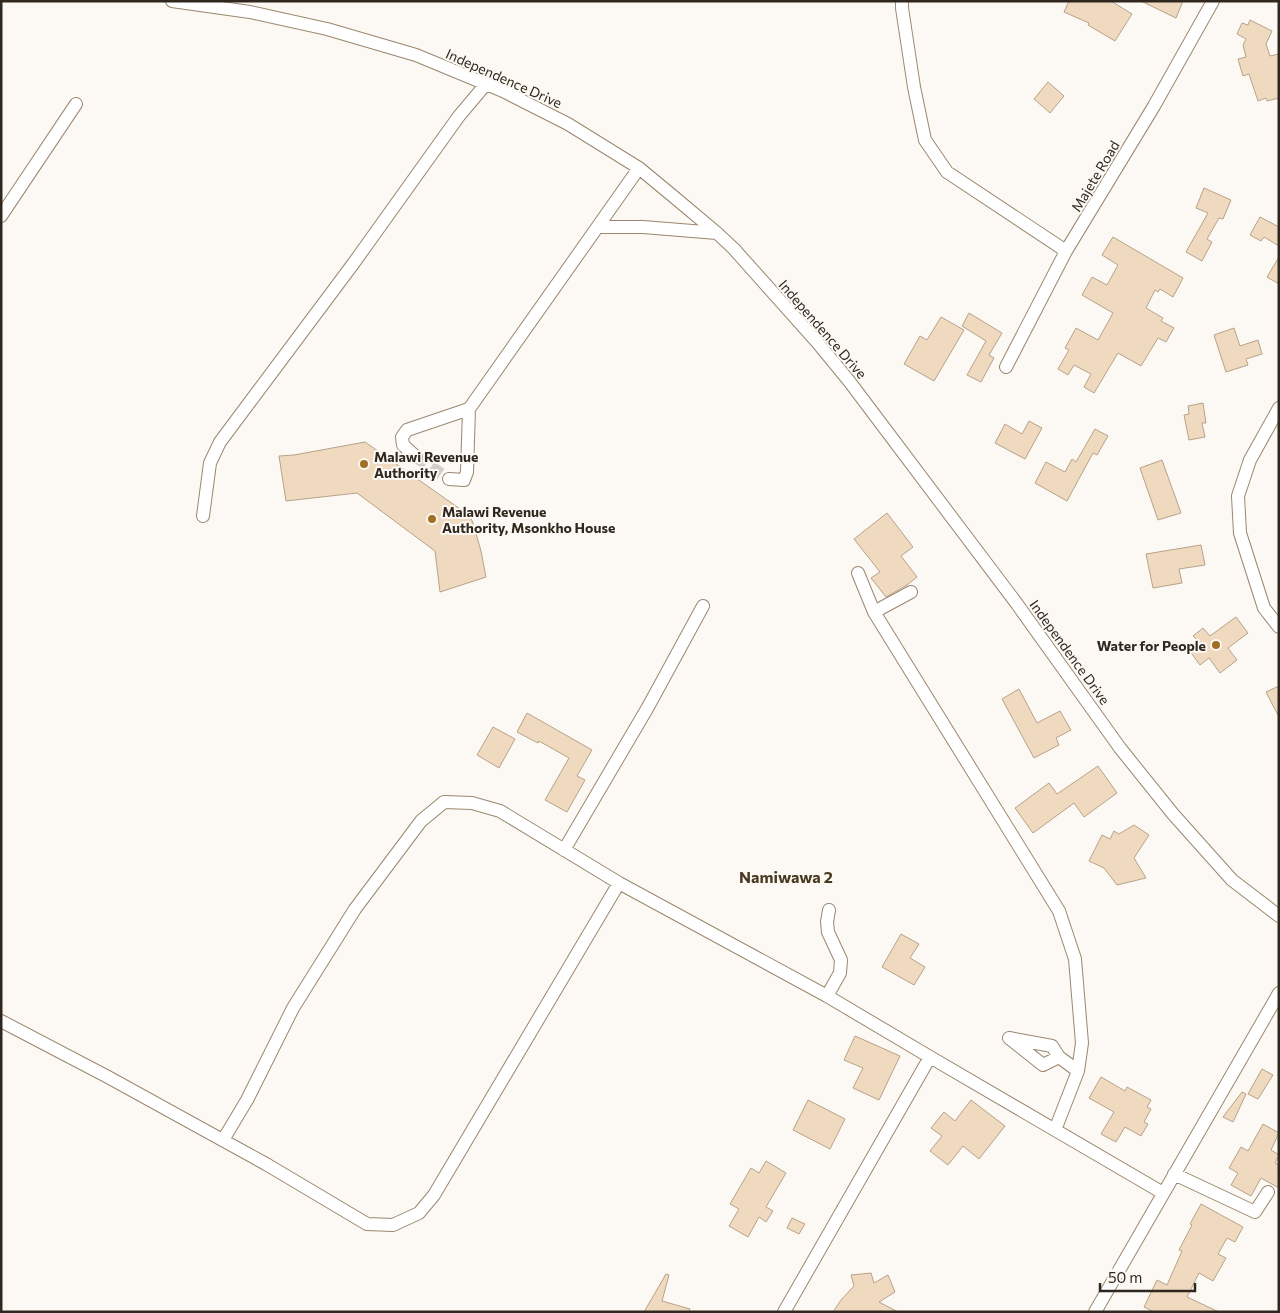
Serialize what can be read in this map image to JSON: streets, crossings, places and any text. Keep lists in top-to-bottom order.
{
  "streets": {
    "street": ["Independence Drive", "Majete Road"]
  },
  "districts": ["Namiwawa 2"],
  "places": ["Malawi Revenue Authority", "Malawi Revenue Authority, Msonkho House", "Water for People"],
  "scale_bar": "50 m"
}
